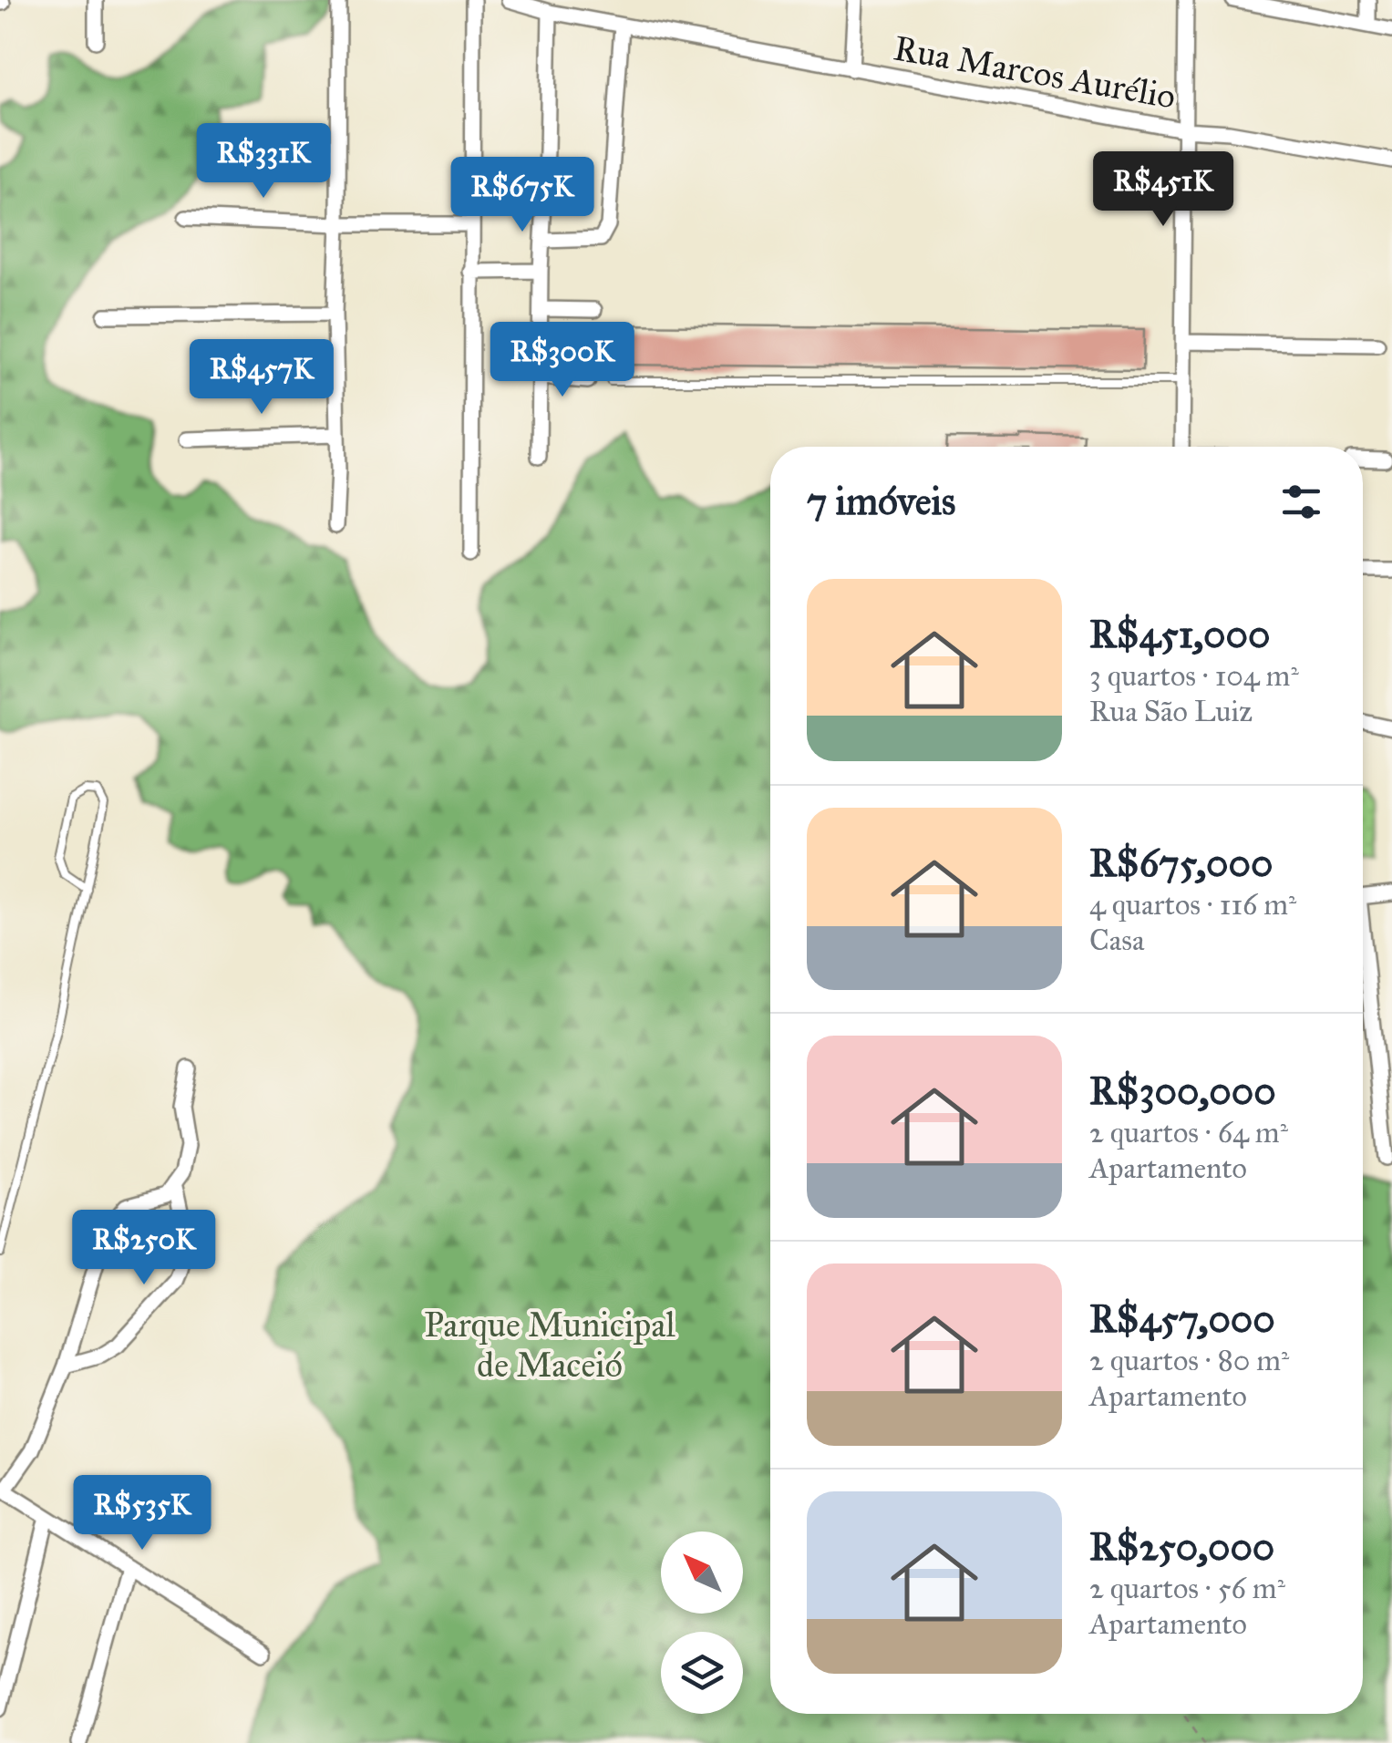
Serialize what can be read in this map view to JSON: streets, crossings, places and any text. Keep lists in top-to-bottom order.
{
  "streets": {
    "street": ["Rua Marcos Aurélio"]
  },
  "parks": ["Parque Municipal de Maceió"],
  "north": "top left",
  "page": {
    "price": [
      "R$331K",
      "R$451K",
      "R$675K",
      "R$300K",
      "R$457K",
      "R$250K",
      "R$535K"
    ],
    "heading": "7 imóveis",
    "list": [
      {
        "name": "R$451,000",
        "note": "3 quartos · 104 m² · Rua São Luiz"
      },
      {
        "name": "R$675,000",
        "note": "4 quartos · 116 m² · Casa"
      },
      {
        "name": "R$300,000",
        "note": "2 quartos · 64 m² · Apartamento"
      },
      {
        "name": "R$457,000",
        "note": "2 quartos · 80 m² · Apartamento"
      },
      {
        "name": "R$250,000",
        "note": "2 quartos · 56 m² · Apartamento"
      }
    ]
  }
}
